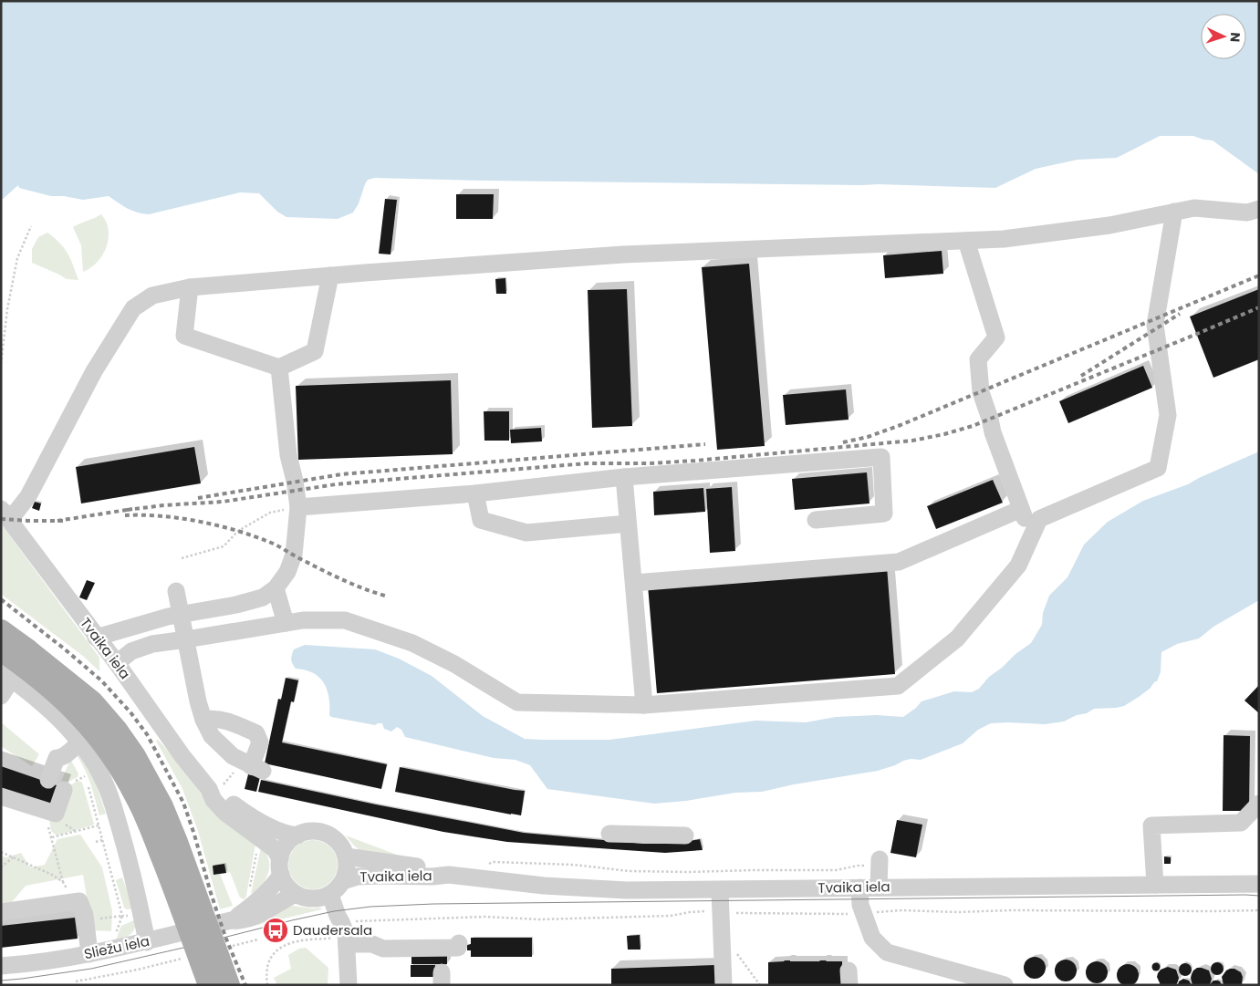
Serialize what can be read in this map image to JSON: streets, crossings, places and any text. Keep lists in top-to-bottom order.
{
  "streets": {
    "street": ["Tvaika iela", "Sliežu iela"]
  },
  "crossings": [
    ["Tvaika iela", "Sliežu iela"]
  ],
  "places": {
    "bus stop": ["Daudersala"]
  },
  "north": "right"
}
